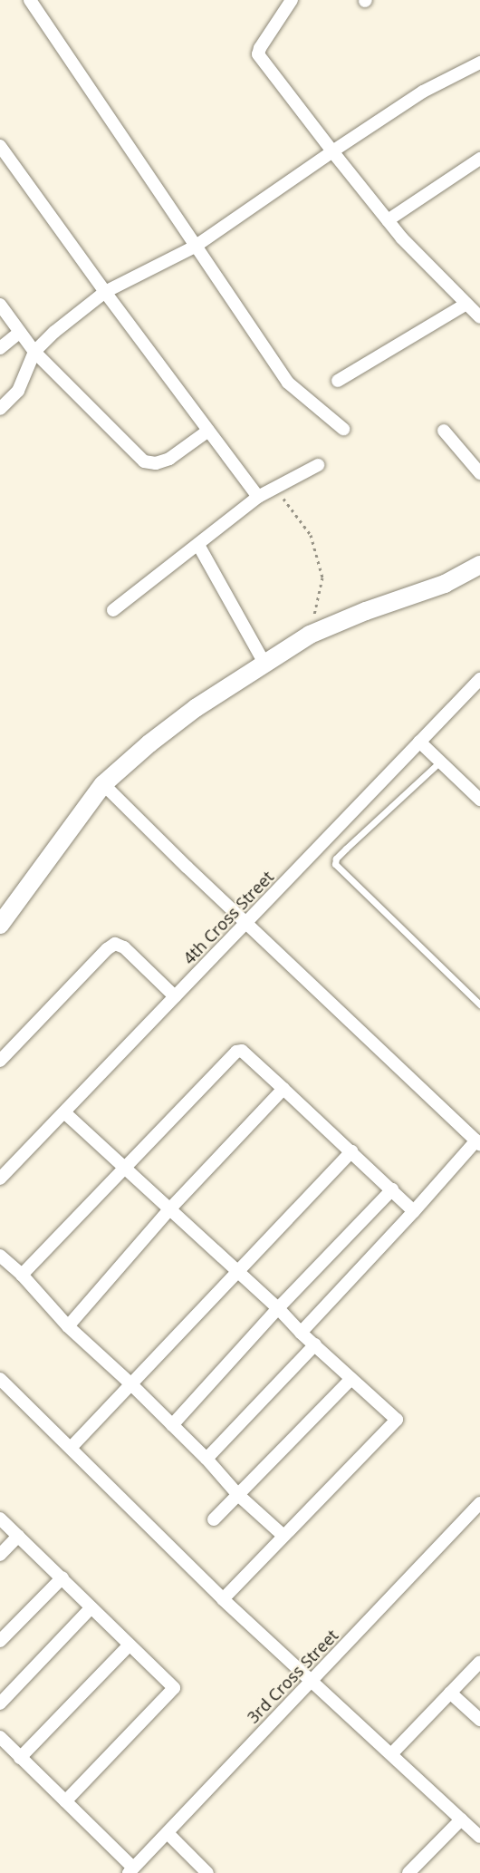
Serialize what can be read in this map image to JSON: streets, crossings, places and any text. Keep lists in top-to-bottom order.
{
  "streets": {
    "street": ["4th Cross Street", "3rd Cross Street"]
  }
}
